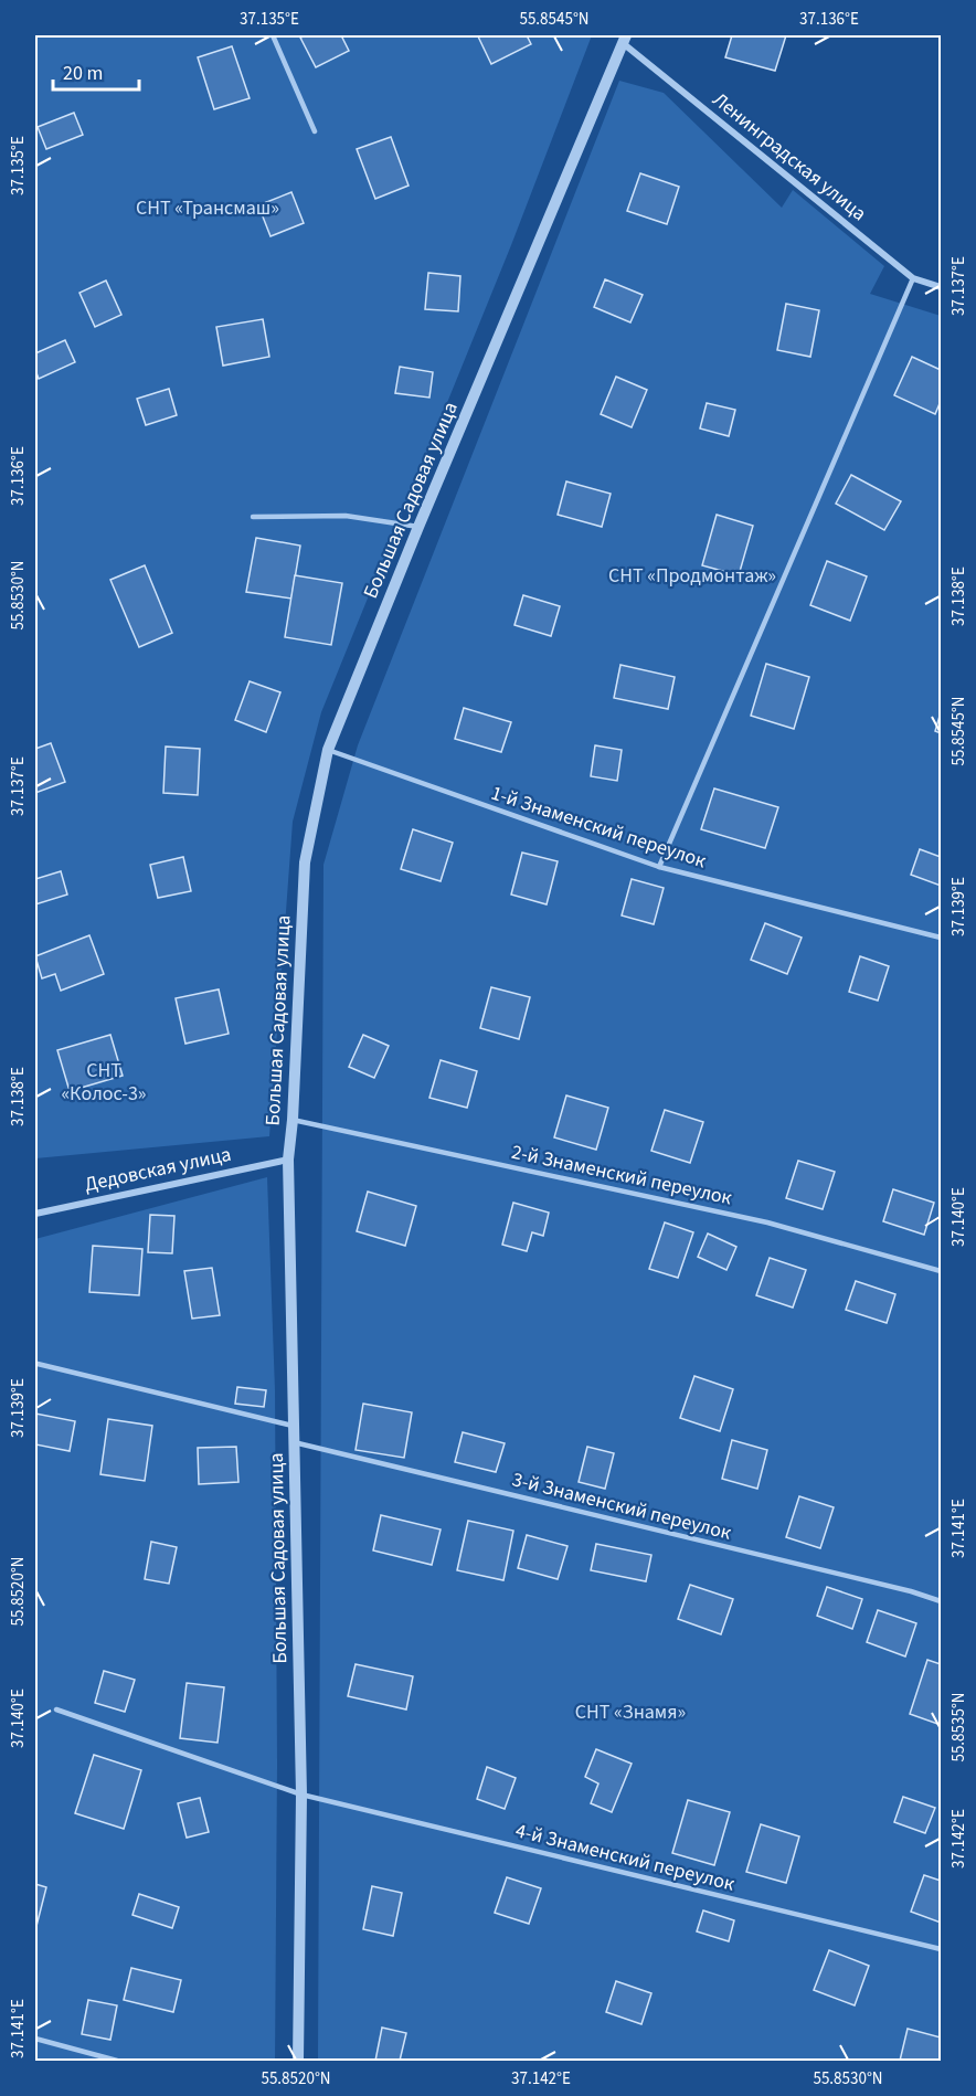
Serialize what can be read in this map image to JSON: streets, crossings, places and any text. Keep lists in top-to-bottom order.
{
  "streets": {
    "street": ["Ленинградская улица", "Большая Садовая улица", "Дедовская улица"],
    "lane": [
      "1-й Знаменский переулок",
      "2-й Знаменский переулок",
      "3-й Знаменский переулок",
      "4-й Знаменский переулок"
    ]
  },
  "crossings": [
    ["Ленинградская улица", "Большая Садовая улица"],
    ["Большая Садовая улица", "1-й Знаменский переулок"],
    ["Большая Садовая улица", "Дедовская улица"],
    ["Большая Садовая улица", "2-й Знаменский переулок"],
    ["Большая Садовая улица", "3-й Знаменский переулок"],
    ["Большая Садовая улица", "4-й Знаменский переулок"]
  ],
  "parks": [
    "СНТ «Трансмаш»",
    "СНТ «Продмонтаж»",
    "СНТ «Колос-3»",
    "СНТ «Знамя»"
  ],
  "scale_bar": "20 m",
  "coordinates": [
    "37.135°E",
    "55.8545°N",
    "37.136°E",
    "37.137°E",
    "55.8530°N",
    "37.138°E",
    "37.139°E",
    "37.140°E",
    "37.141°E",
    "55.8520°N",
    "55.8535°N",
    "37.142°E"
  ]
}
